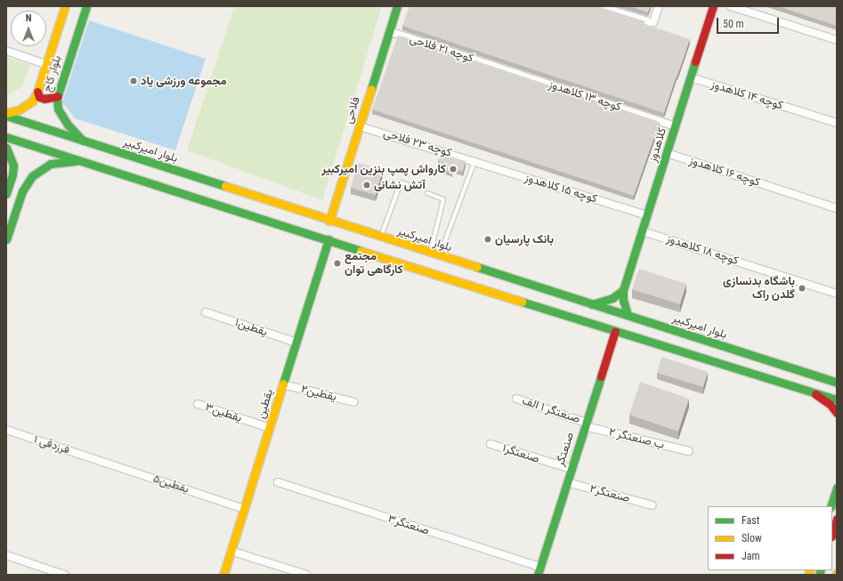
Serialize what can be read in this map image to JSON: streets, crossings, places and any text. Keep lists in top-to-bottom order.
{
  "streets": {
    "main road": [
      "بلوار کاج",
      "فلاحی",
      "کلاهدوز",
      "بلوار امیرکبیر",
      "یقطین",
      "صنعتگر"
    ],
    "street": [
      "کوچه ۲۱ فلاحی",
      "کوچه ۱۴ کلاهدوز",
      "کوچه ۱۳ کلاهدوز",
      "کوچه ۲۳ فلاحی",
      "کوچه ۱۶ کلاهدوز",
      "کوچه ۱۵ کلاهدوز",
      "کوچه ۱۸ کلاهدوز",
      "یقطین۱",
      "یقطین۲",
      "صنعتگر ۱ الف",
      "یقطین۳",
      "۲ ب صنعتگر",
      "فرزدقی ۱",
      "صنعتگر۱",
      "یقطین۵",
      "صنعتگر۲",
      "صنعتگر۳"
    ]
  },
  "crossings": [
    ["کوچه ۲۱ فلاحی", "کوچه ۱۳ کلاهدوز"],
    ["کوچه ۲۱ فلاحی", "فلاحی"],
    ["بلوار کاج", "بلوار امیرکبیر"],
    ["کوچه ۱۴ کلاهدوز", "کلاهدوز"],
    ["کوچه ۱۳ کلاهدوز", "کلاهدوز"],
    ["فلاحی", "کوچه ۲۳ فلاحی"],
    ["فلاحی", "بلوار امیرکبیر"],
    ["کوچه ۲۳ فلاحی", "کوچه ۱۵ کلاهدوز"],
    ["کلاهدوز", "بلوار امیرکبیر"],
    ["کلاهدوز", "کوچه ۱۶ کلاهدوز"],
    ["کلاهدوز", "کوچه ۱۵ کلاهدوز"],
    ["کلاهدوز", "کوچه ۱۸ کلاهدوز"],
    ["بلوار امیرکبیر", "یقطین"],
    ["بلوار امیرکبیر", "صنعتگر"],
    ["یقطین۱", "یقطین"],
    ["یقطین۲", "یقطین"],
    ["یقطین", "یقطین۳"],
    ["یقطین", "یقطین۵"],
    ["صنعتگر ۱ الف", "۲ ب صنعتگر"],
    ["صنعتگر ۱ الف", "صنعتگر"],
    ["۲ ب صنعتگر", "صنعتگر"],
    ["فرزدقی ۱", "یقطین۵"],
    ["صنعتگر", "صنعتگر۱"],
    ["صنعتگر", "صنعتگر۲"],
    ["صنعتگر", "صنعتگر۳"]
  ],
  "places": [
    "مجموعه ورزشی یاد",
    "کارواش پمپ بنزین امیرکبیر",
    "آتش نشانی",
    "بانک پارسیان",
    "مجتمع کارگاهی توان",
    "باشگاه بدنسازی گلدن راک"
  ],
  "legend": ["Fast", "Slow", "Jam"],
  "scale_bar": "50 m",
  "north": "top"
}
